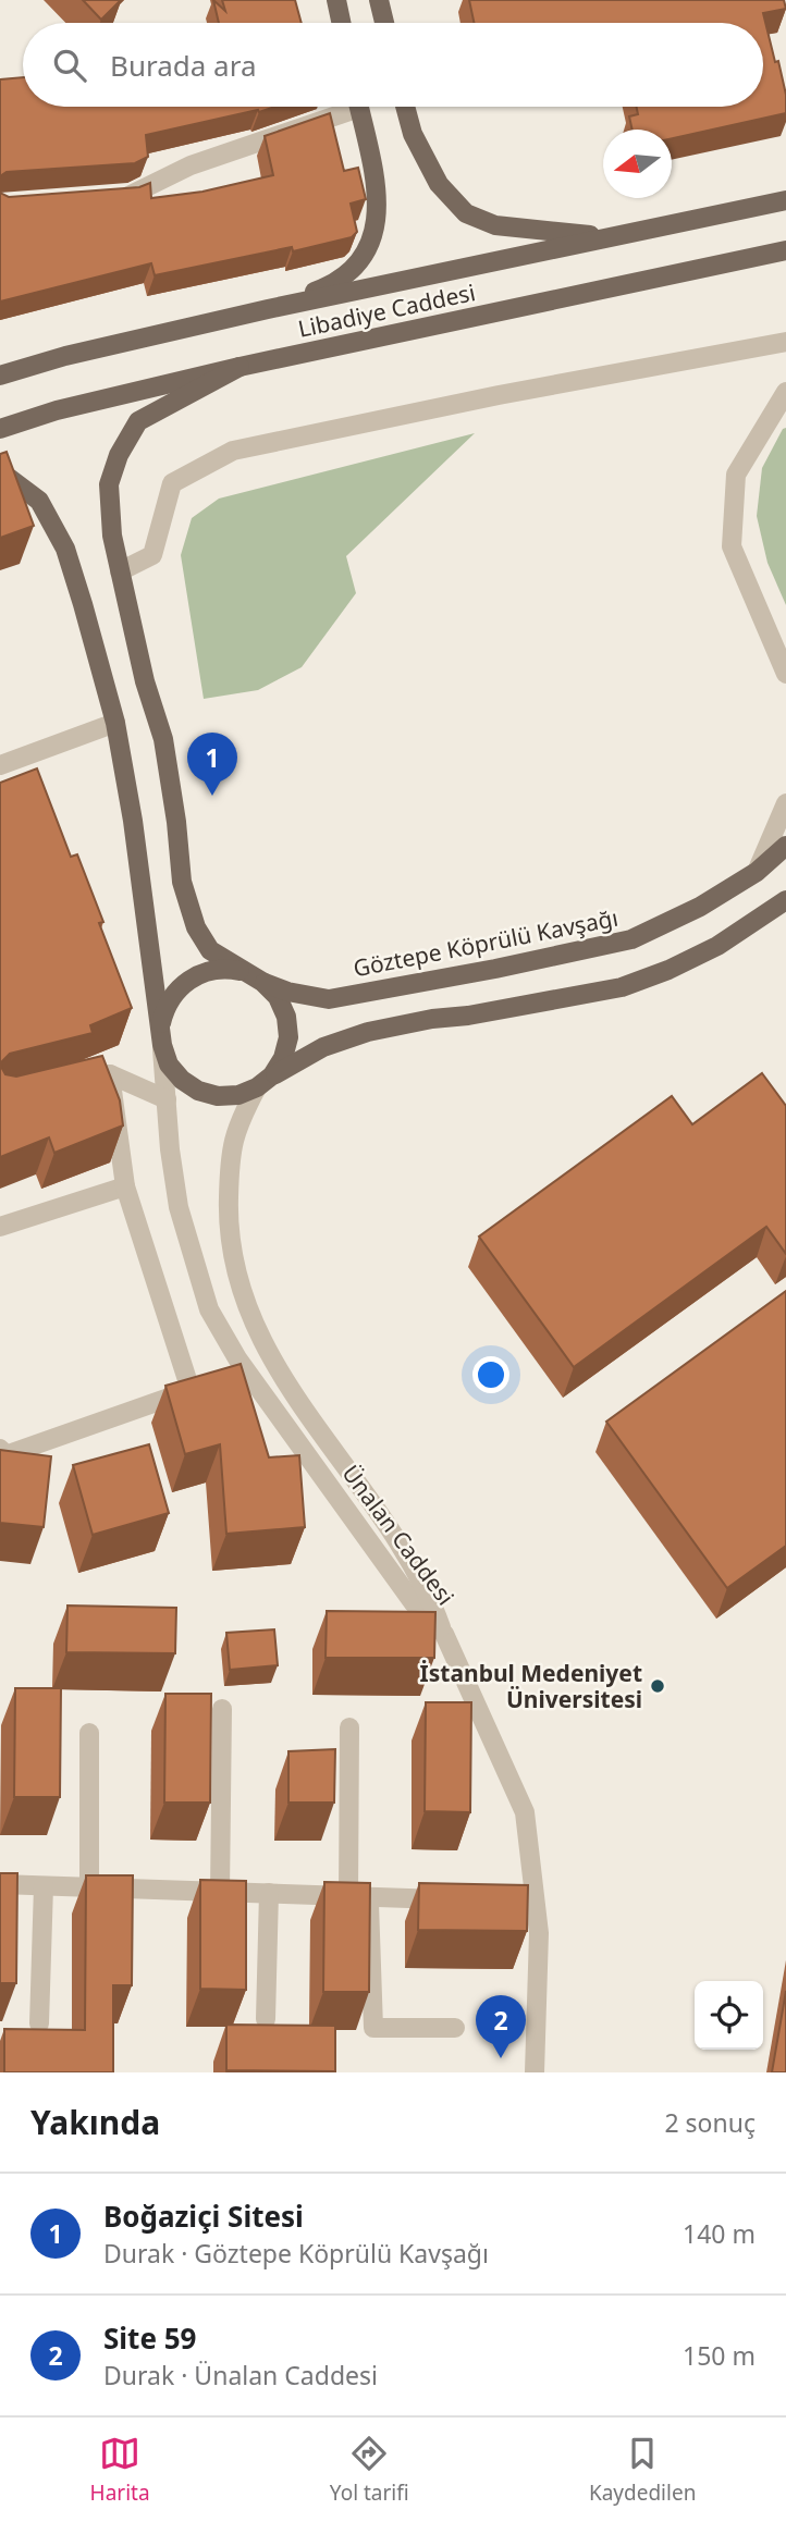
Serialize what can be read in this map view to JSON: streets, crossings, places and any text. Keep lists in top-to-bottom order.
{
  "streets": {
    "main road": ["Libadiye Caddesi", "Göztepe Köprülü Kavşağı"],
    "street": ["Ünalan Caddesi"]
  },
  "crossings": [
    ["Göztepe Köprülü Kavşağı", "Ünalan Caddesi"]
  ],
  "places": ["İstanbul Medeniyet Üniversitesi"],
  "north": "left",
  "page": {
    "search": "Burada ara",
    "pins": ["1", "2"],
    "heading": ["Yakında", "2 sonuç"],
    "list": [
      {
        "mark": "1",
        "name": "Boğaziçi Sitesi",
        "note": "Durak · Göztepe Köprülü Kavşağı",
        "value": "140 m"
      },
      {
        "mark": "2",
        "name": "Site 59",
        "note": "Durak · Ünalan Caddesi",
        "value": "150 m"
      }
    ],
    "nav": ["Harita", "Yol tarifi", "Kaydedilen"]
  }
}
